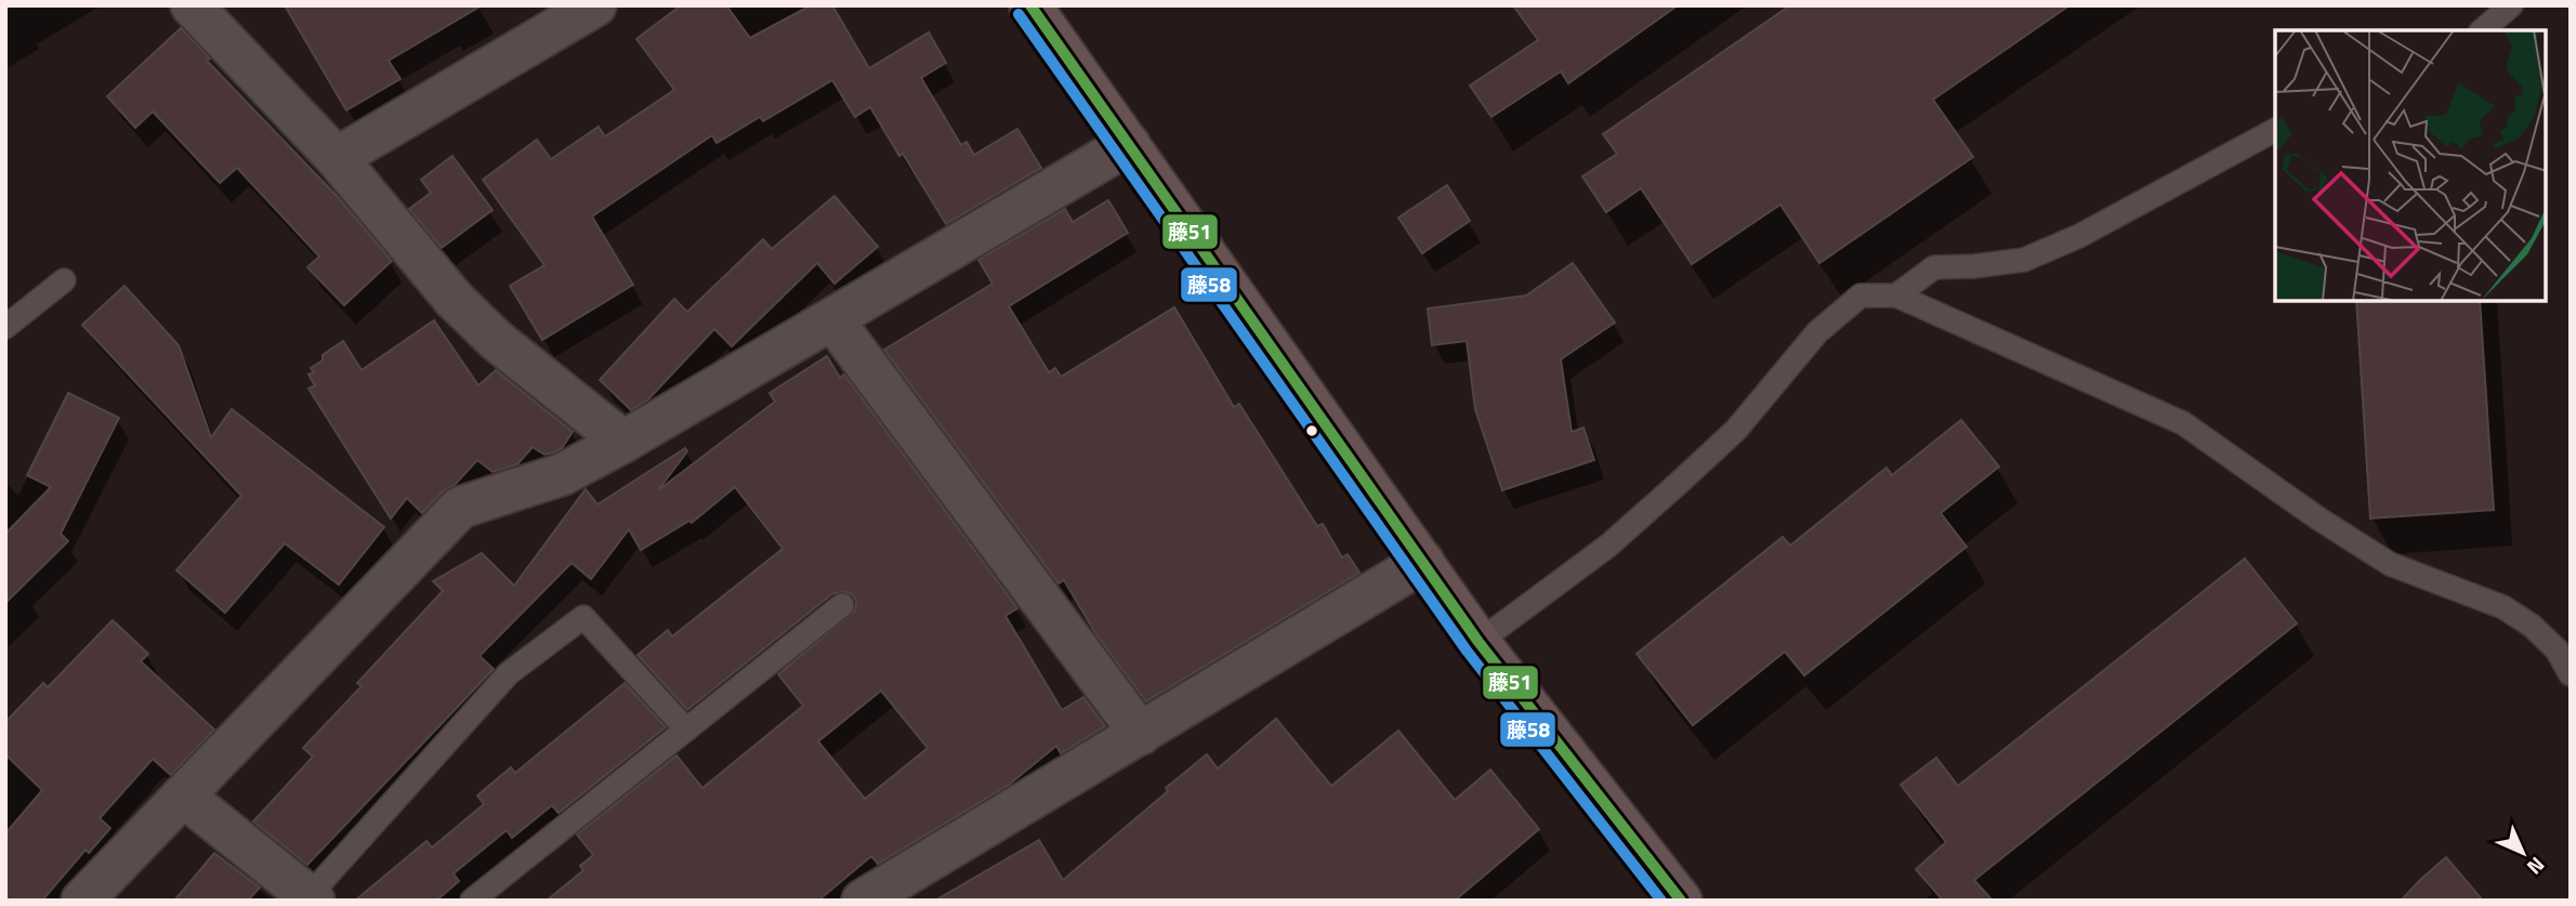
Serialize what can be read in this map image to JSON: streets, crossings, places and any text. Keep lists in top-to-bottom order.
{
  "lines": ["transit line 藤51", "transit line 藤58"],
  "north": "bottom right"
}
